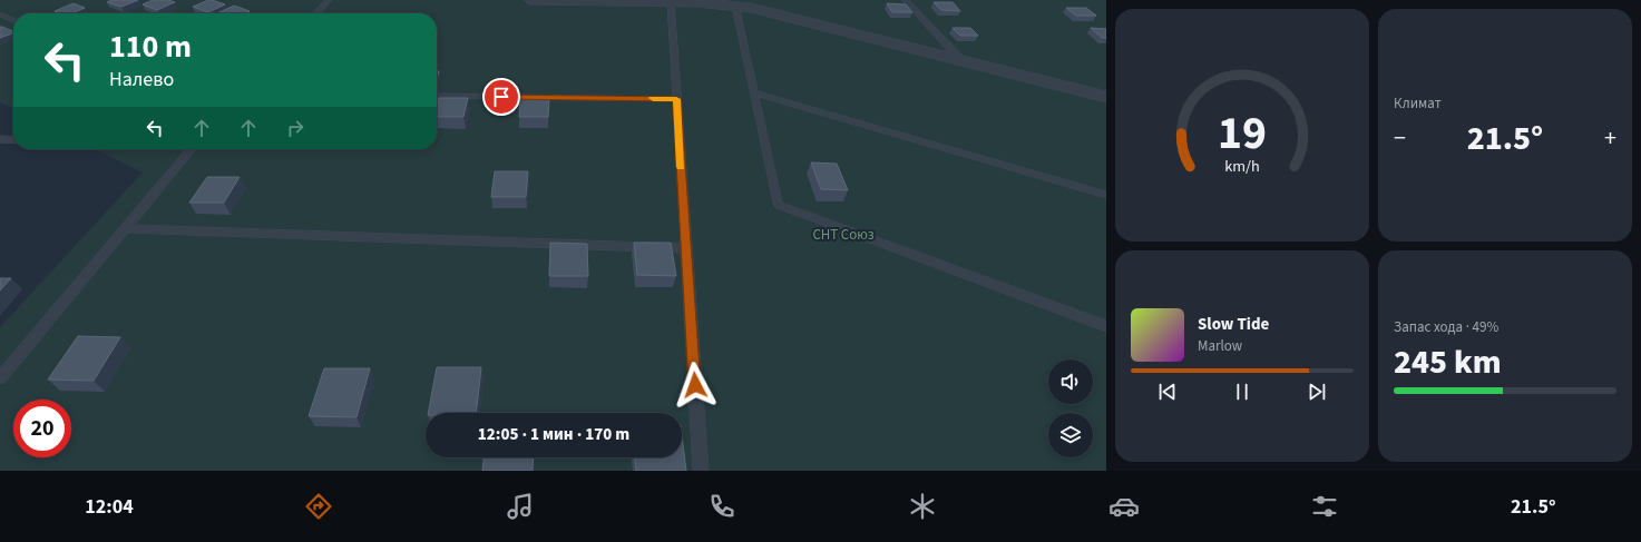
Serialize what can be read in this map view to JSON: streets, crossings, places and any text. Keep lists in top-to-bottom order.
{
  "parks": ["СНТ Союз"],
  "page": {
    "tile": [
      "Климат",
      ["Запас хода · 49%", "245 km"]
    ],
    "turn": ["110 m", "Налево"],
    "heat": ["−", "21.5°", "+"],
    "song": ["Slow Tide", "Marlow"],
    "limit": "20",
    "trip": "12:05 · 1 мин · 170 m",
    "tabs": ["12:04", "21.5°"],
    "gauge": ["19", "km/h"]
  }
}
